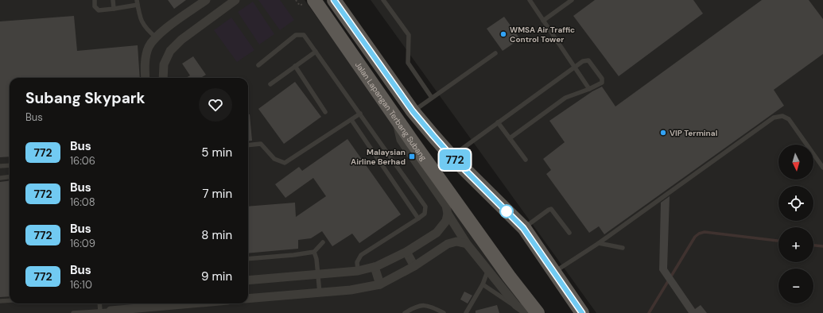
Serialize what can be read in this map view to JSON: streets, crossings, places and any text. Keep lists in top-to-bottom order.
{
  "streets": {
    "main road": ["Jalan Lapangan Terbang Subang"]
  },
  "places": {
    "other": ["WMSA Air Traffic Control Tower", "VIP Terminal"],
    "transit": ["Malaysian Airline Berhad"]
  },
  "lines": ["bus line 772"],
  "north": "bottom",
  "page": {
    "on_map": "772",
    "heading": ["Subang Skypark", "Bus"],
    "list": [
      {
        "mark": "772",
        "name": "Bus",
        "note": "16:06",
        "value": "5 min"
      },
      {
        "mark": "772",
        "name": "Bus",
        "note": "16:08",
        "value": "7 min"
      },
      {
        "mark": "772",
        "name": "Bus",
        "note": "16:09",
        "value": "8 min"
      },
      {
        "mark": "772",
        "name": "Bus",
        "note": "16:10",
        "value": "9 min"
      }
    ],
    "map_buttons": ["+", "−"]
  }
}
